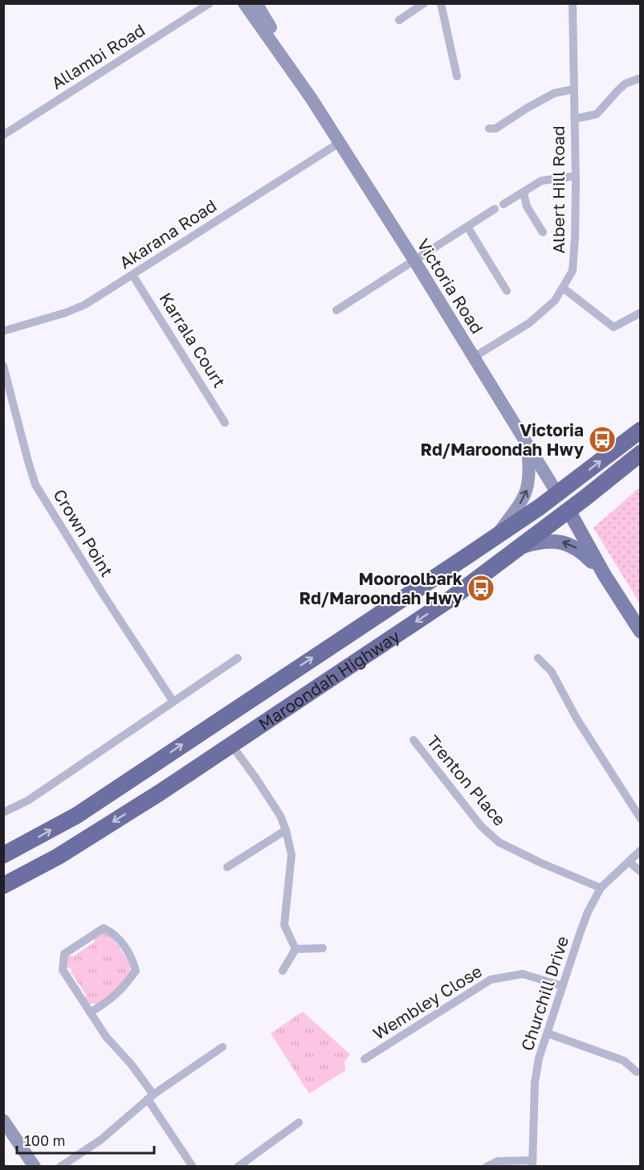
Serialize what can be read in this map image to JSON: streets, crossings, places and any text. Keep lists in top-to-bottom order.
{
  "streets": {
    "highway": ["Maroondah Highway"],
    "main road": ["Victoria Road"],
    "street": [
      "Allambi Road",
      "Albert Hill Road",
      "Akarana Road",
      "Karrala Court",
      "Crown Point",
      "Trenton Place",
      "Churchill Drive",
      "Wembley Close"
    ]
  },
  "crossings": [
    ["Albert Hill Road", "Victoria Road"],
    ["Akarana Road", "Victoria Road"],
    ["Akarana Road", "Karrala Court"],
    ["Victoria Road", "Maroondah Highway"],
    ["Trenton Place", "Churchill Drive"],
    ["Churchill Drive", "Wembley Close"]
  ],
  "places": {
    "bus stop": ["Victoria Rd/Maroondah Hwy", "Mooroolbark Rd/Maroondah Hwy"]
  },
  "scale_bar": "100 m"
}
